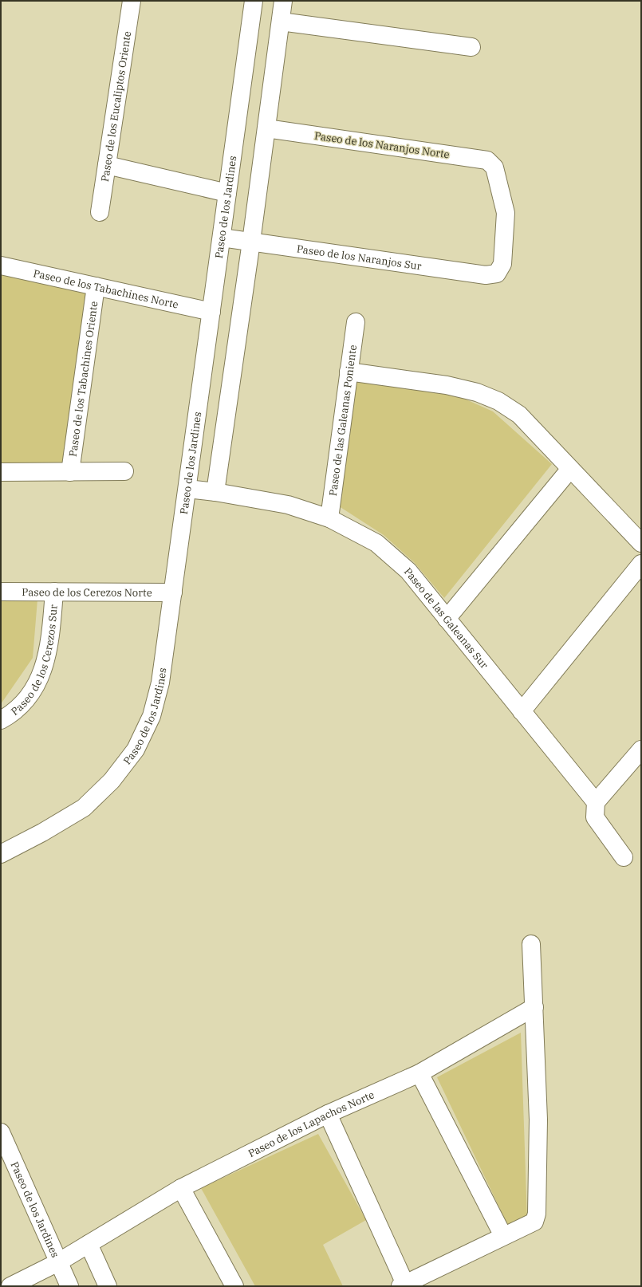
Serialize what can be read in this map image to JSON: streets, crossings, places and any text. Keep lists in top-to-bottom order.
{
  "streets": {
    "street": [
      "Paseo de los Eucaliptos Oriente",
      "Paseo de los Naranjos Norte",
      "Paseo de los Jardines",
      "Paseo de los Naranjos Sur",
      "Paseo de los Tabachines Norte",
      "Paseo de los Tabachines Oriente",
      "Paseo de las Galeanas Poniente",
      "Paseo de los Cerezos Norte",
      "Paseo de las Galeanas Sur",
      "Paseo de los Cerezos Sur",
      "Paseo de los Lapachos Norte"
    ]
  },
  "crossings": [
    ["Paseo de los Naranjos Norte", "Paseo de los Naranjos Sur"],
    ["Paseo de los Jardines", "Paseo de los Naranjos Sur"],
    ["Paseo de los Jardines", "Paseo de los Tabachines Norte"],
    ["Paseo de los Jardines", "Paseo de los Cerezos Norte"],
    ["Paseo de los Jardines", "Paseo de las Galeanas Sur"],
    ["Paseo de los Jardines", "Paseo de los Lapachos Norte"],
    ["Paseo de los Tabachines Norte", "Paseo de los Tabachines Oriente"],
    ["Paseo de las Galeanas Poniente", "Paseo de las Galeanas Sur"],
    ["Paseo de los Cerezos Norte", "Paseo de los Cerezos Sur"]
  ]
}
